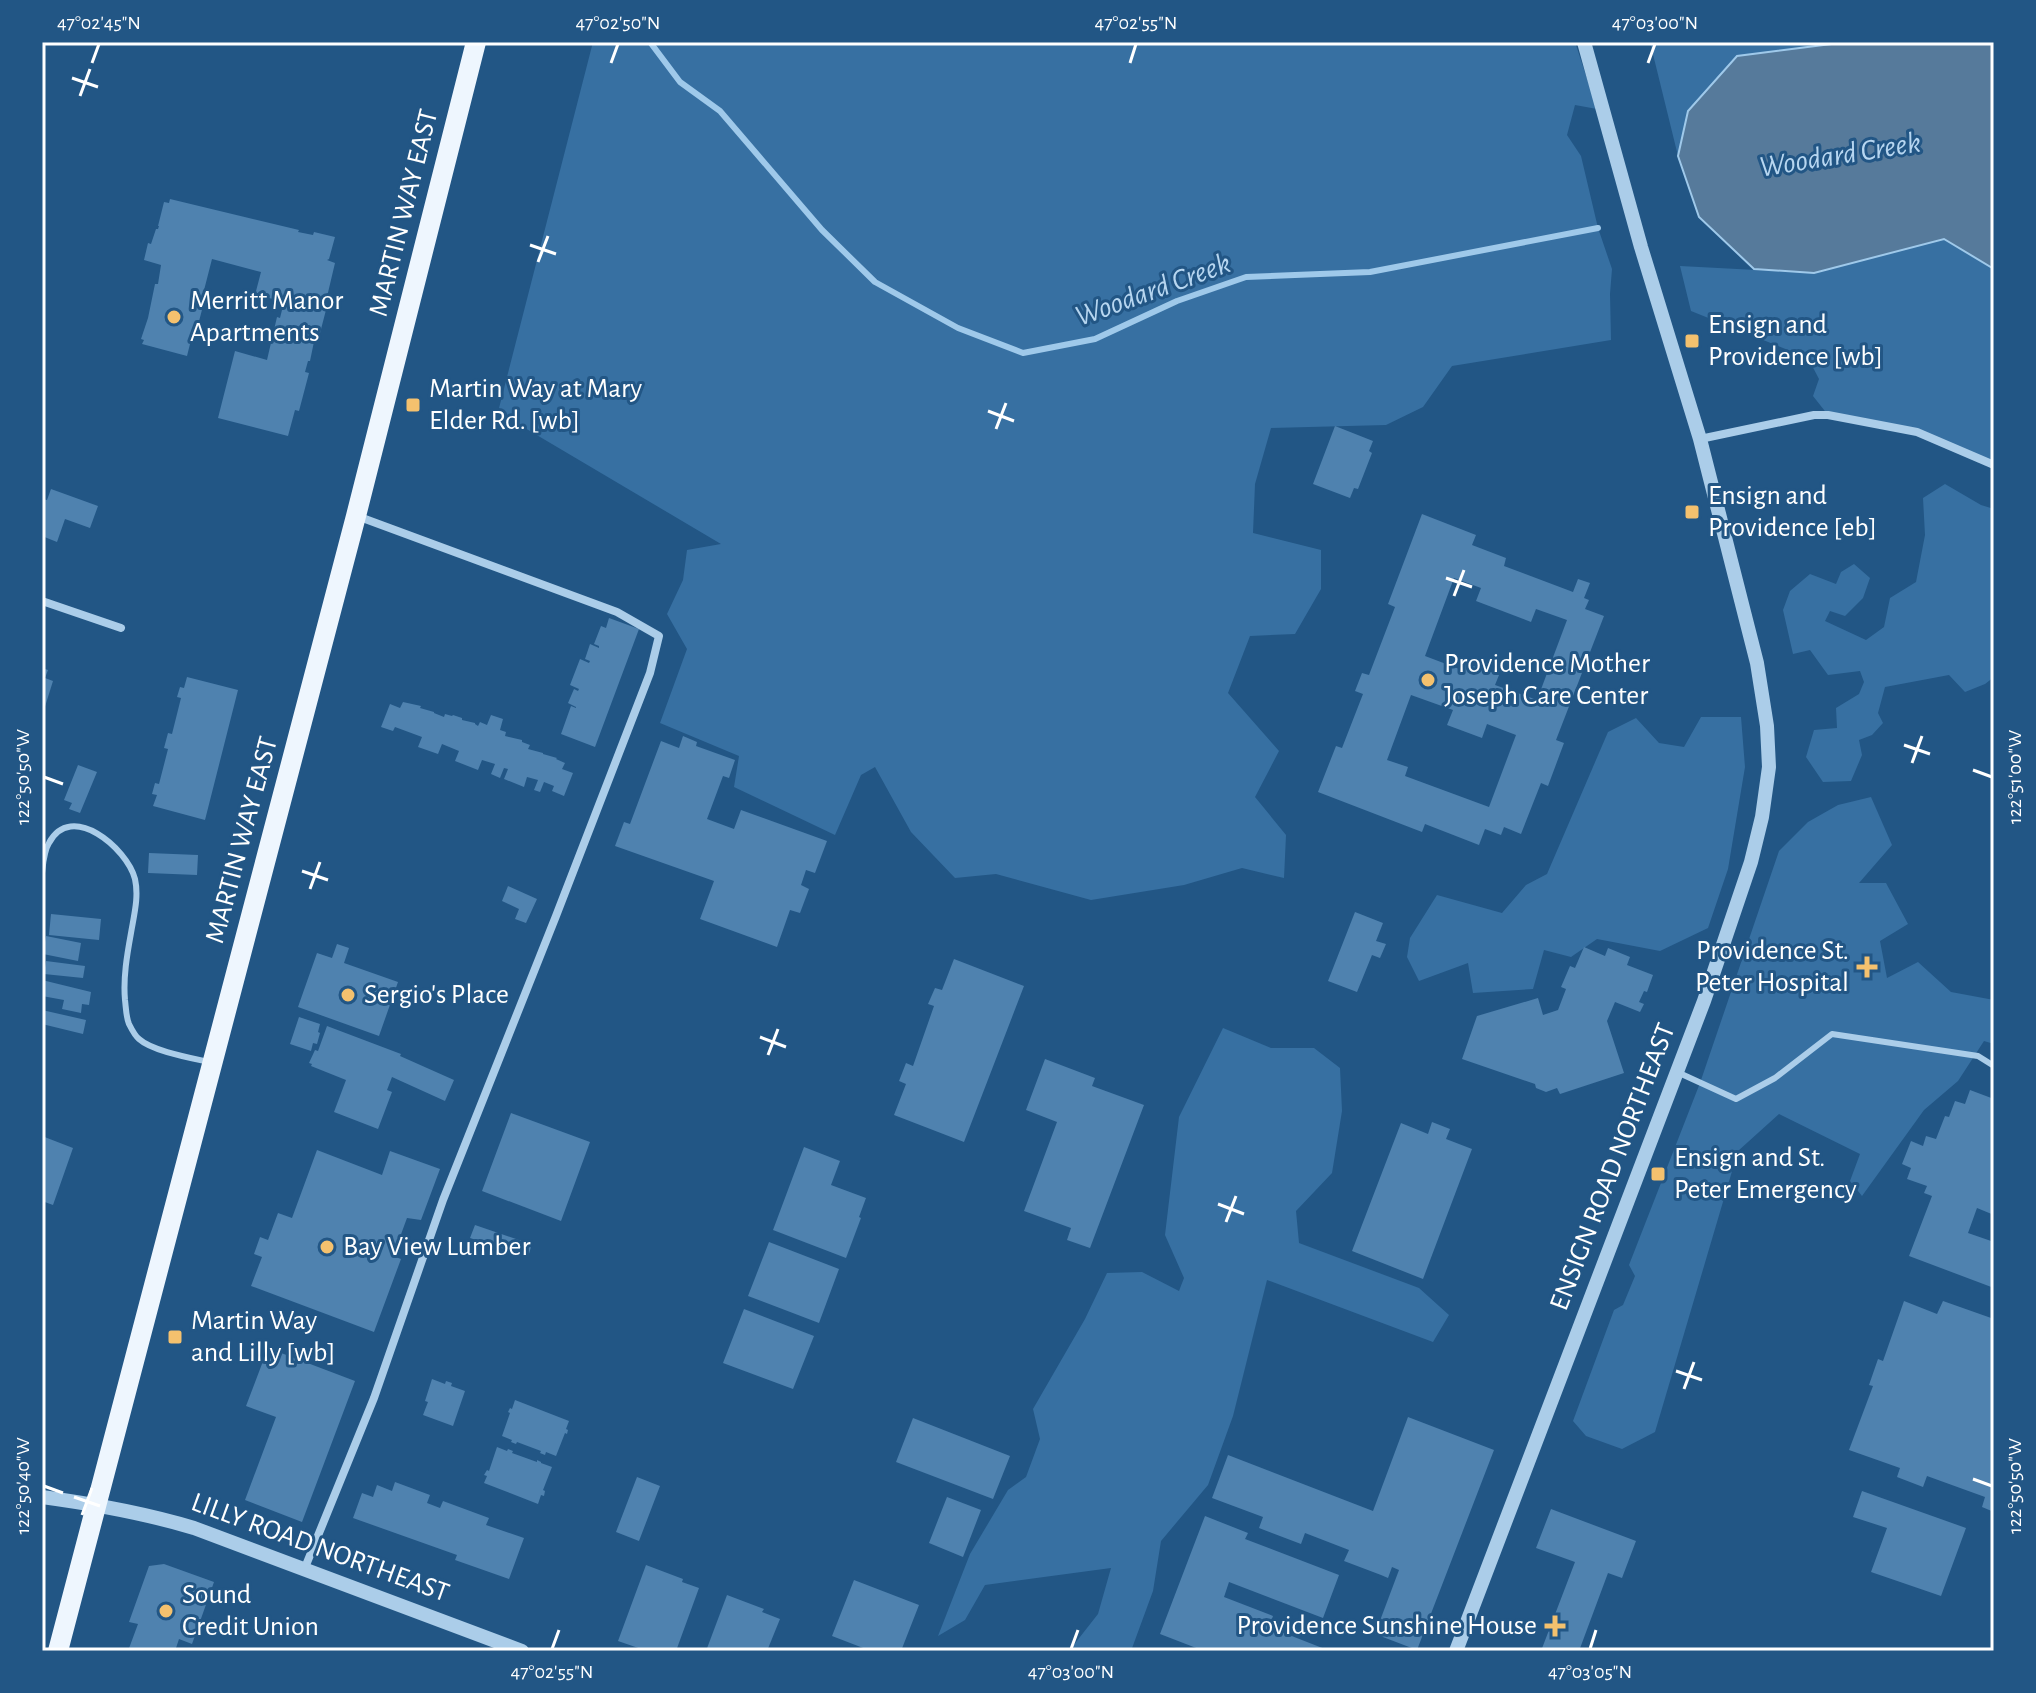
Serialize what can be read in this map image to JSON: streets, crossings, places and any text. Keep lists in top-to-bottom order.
{
  "streets": {
    "main road": ["MARTIN WAY EAST"],
    "street": ["ENSIGN ROAD NORTHEAST", "LILLY ROAD NORTHEAST"]
  },
  "crossings": [
    ["MARTIN WAY EAST", "LILLY ROAD NORTHEAST"]
  ],
  "water": ["Woodard Creek"],
  "places": {
    "other": [
      "Merritt Manor Apartments",
      "Providence Mother Joseph Care Center",
      "Sergio's Place",
      "Bay View Lumber",
      "Sound Credit Union"
    ],
    "transit": [
      "Ensign and Providence [wb]",
      "Martin Way at Mary Elder Rd. [wb]",
      "Ensign and Providence [eb]",
      "Ensign and St. Peter Emergency",
      "Martin Way and Lilly [wb]"
    ],
    "health": ["Providence St. Peter Hospital", "Providence Sunshine House"]
  },
  "coordinates": [
    "47°02'45\"N",
    "47°02'50\"N",
    "47°02'55\"N",
    "47°03'00\"N",
    "122°50'50\"W",
    "122°51'00\"W",
    "122°50'40\"W",
    "47°03'05\"N"
  ]
}
